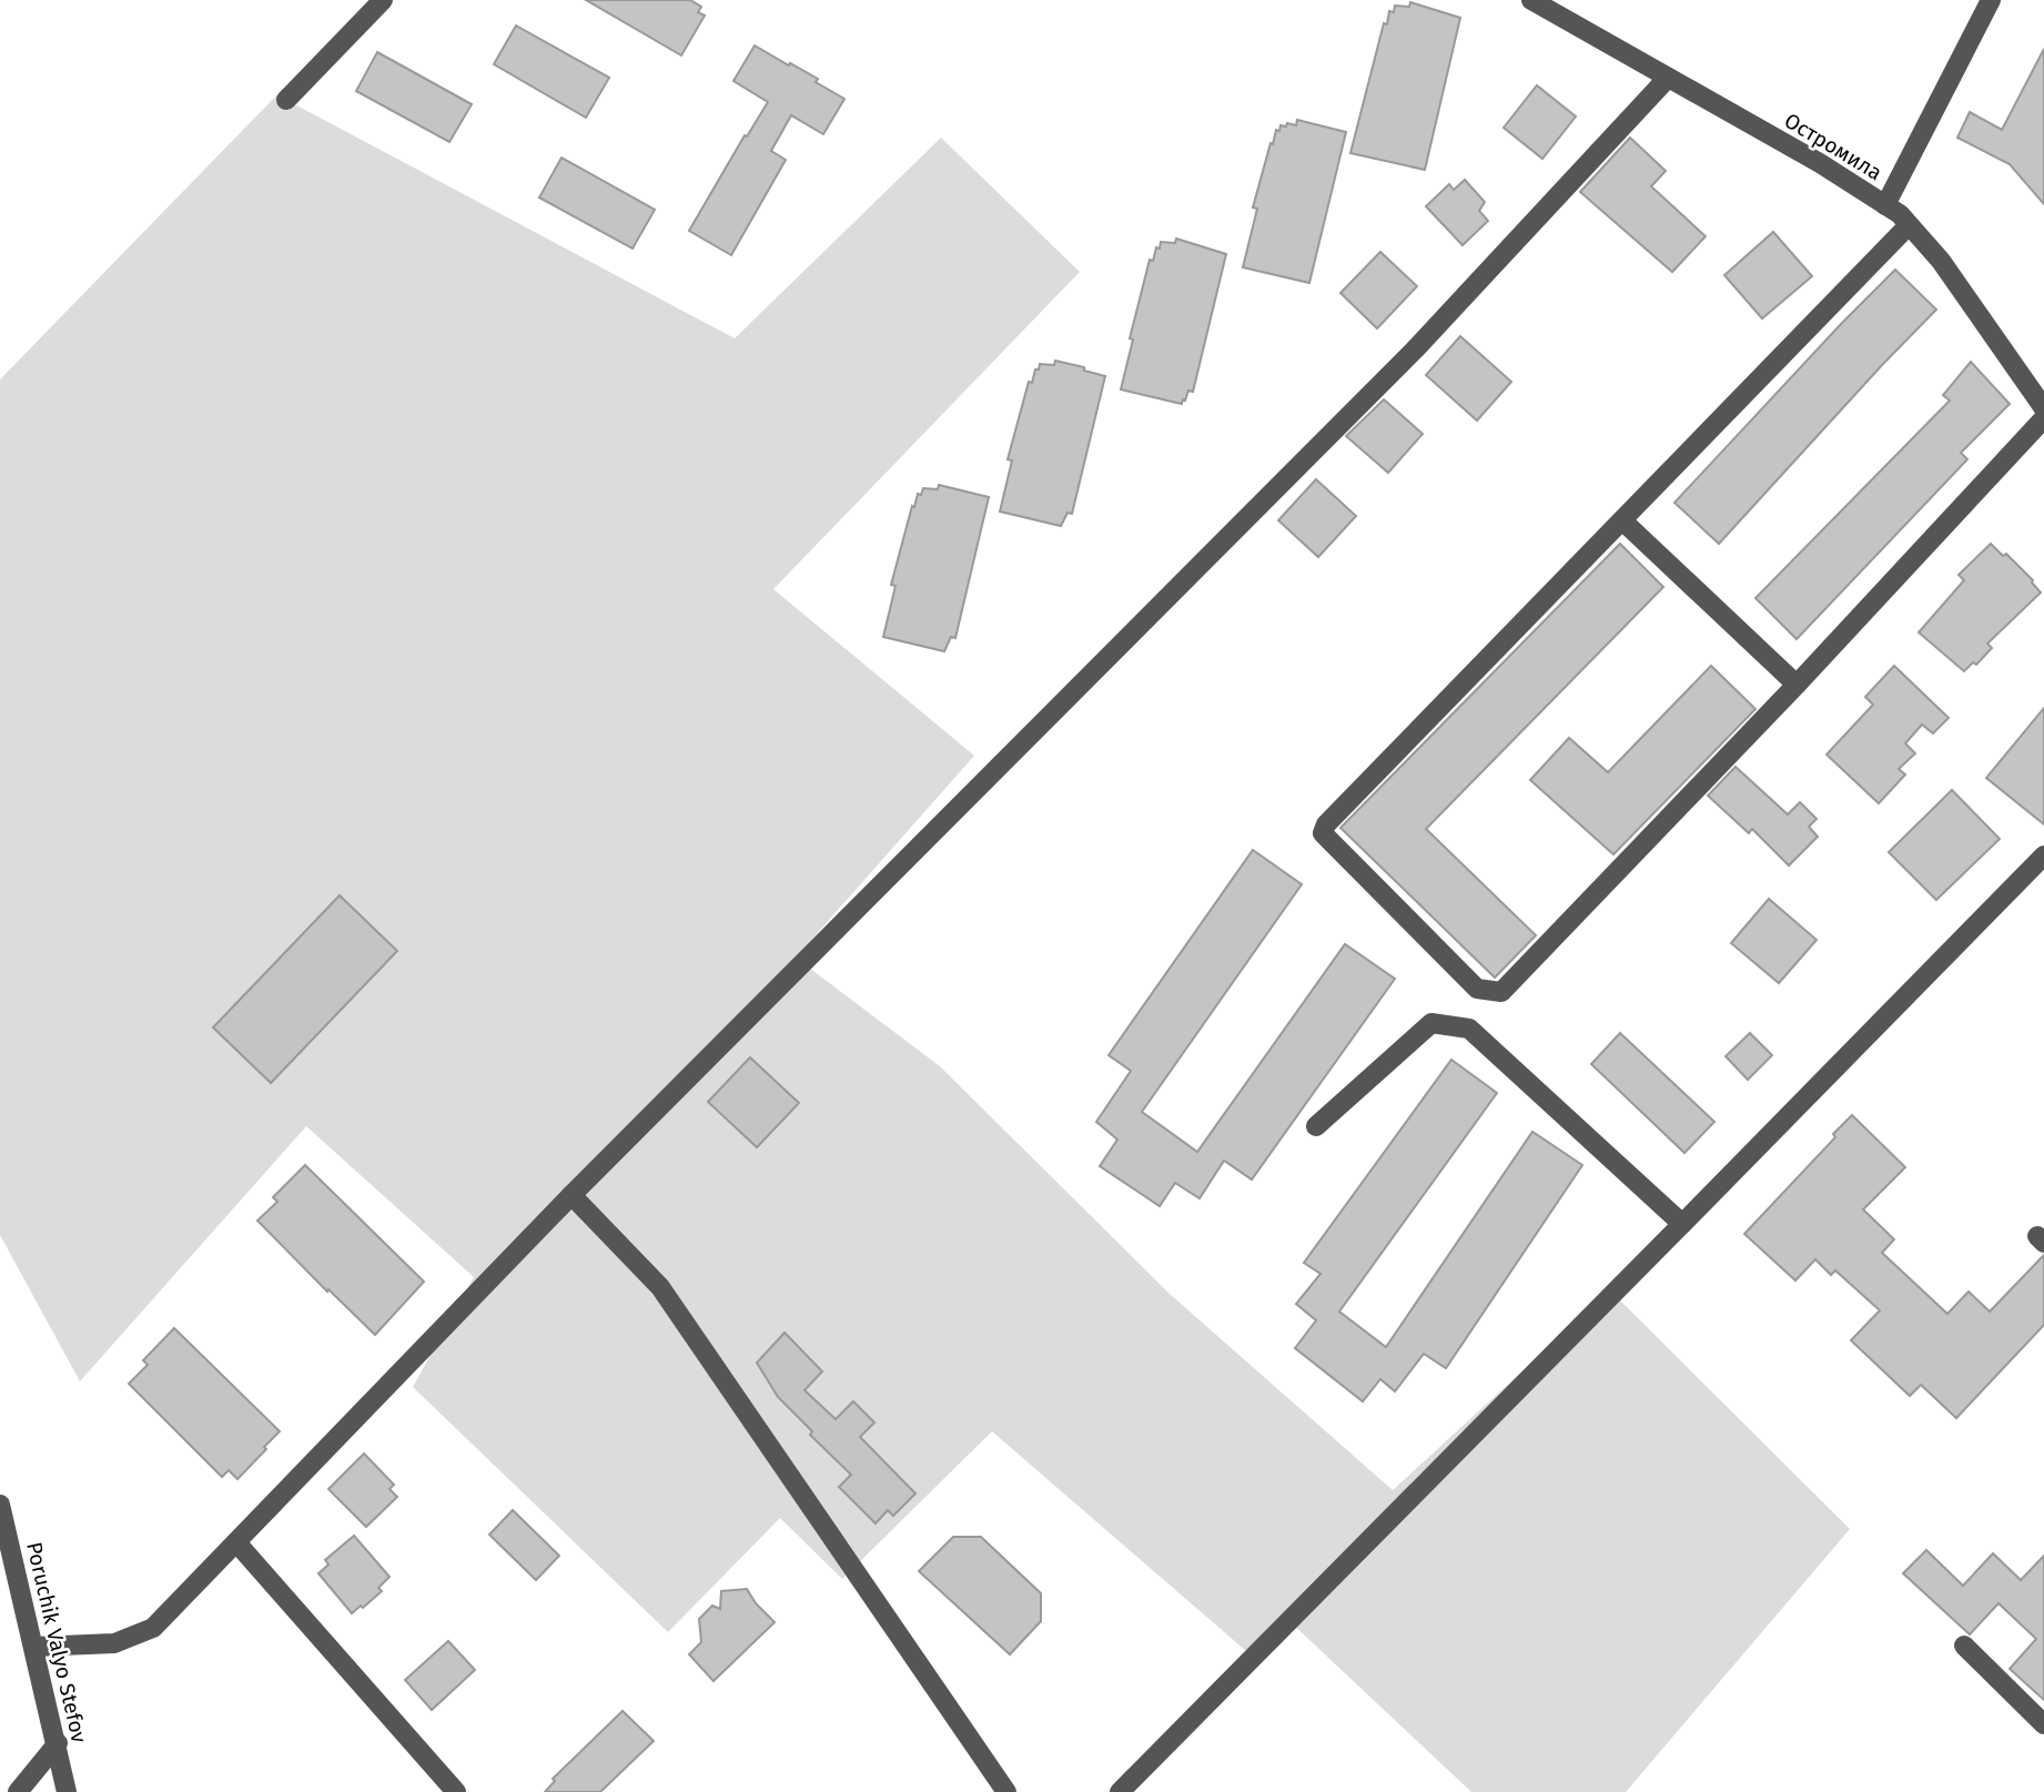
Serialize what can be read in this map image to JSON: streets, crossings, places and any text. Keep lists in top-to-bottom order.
{
  "streets": {
    "street": ["Остромила", "Poruchik Valyo Stefov"]
  }
}
